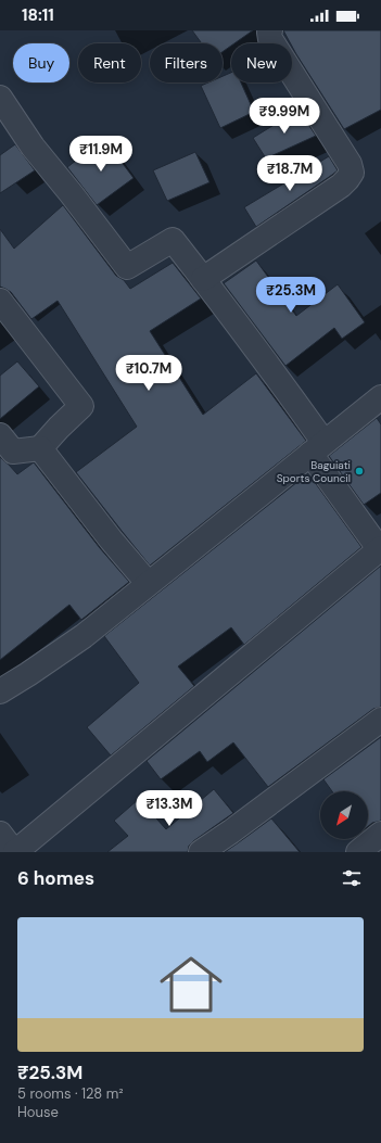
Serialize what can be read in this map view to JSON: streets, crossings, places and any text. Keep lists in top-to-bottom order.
{
  "places": ["Baguiati Sports Council"],
  "north": "bottom left",
  "page": {
    "status": "18:11",
    "chip": [
      "Buy",
      "Rent",
      "Filters",
      "New"
    ],
    "price": [
      "₹9.99M",
      "₹11.9M",
      "₹18.7M",
      "₹25.3M",
      "₹10.7M",
      "₹13.3M"
    ],
    "heading": "6 homes",
    "list": [
      {
        "name": "₹25.3M",
        "note": "5 rooms · 128 m² · House"
      }
    ]
  }
}
